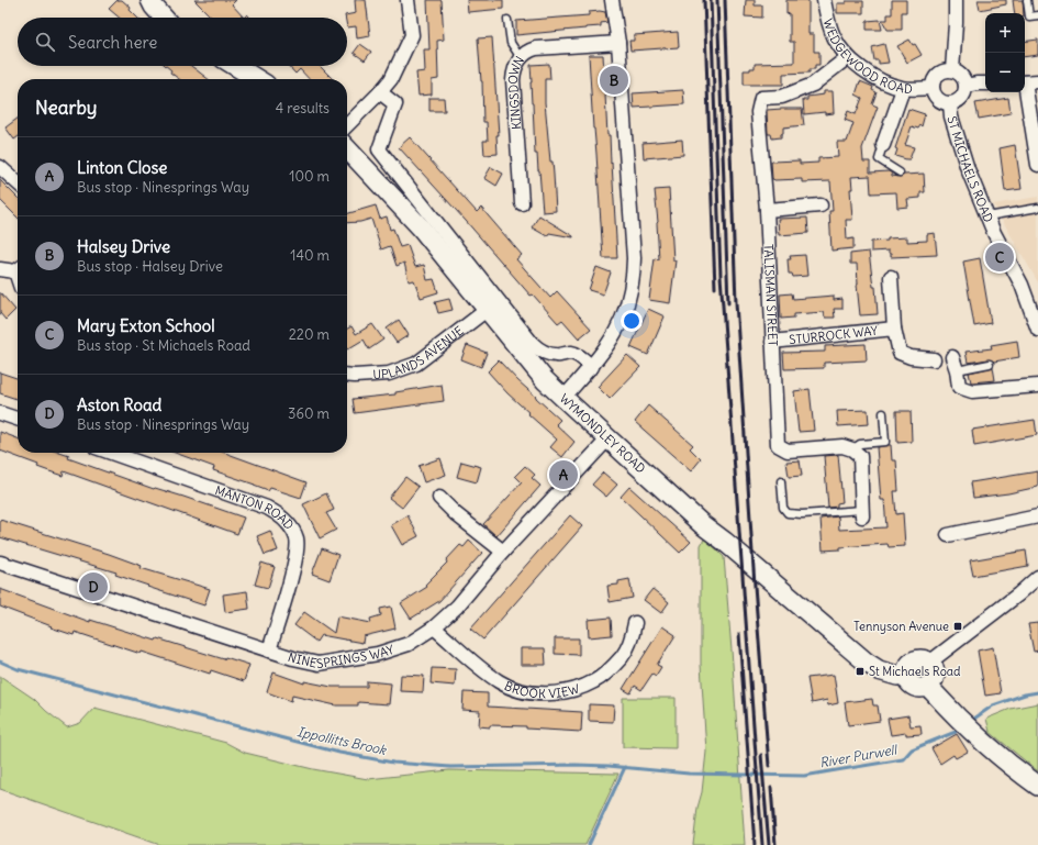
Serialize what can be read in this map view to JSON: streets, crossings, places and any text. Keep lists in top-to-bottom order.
{
  "streets": {
    "street": [
      "WEDGEWOOD ROAD",
      "KINGSDOWN",
      "ST MICHAELS ROAD",
      "TALISMAN STREET",
      "STURROCK WAY",
      "UPLANDS AVENUE",
      "WYMONDLEY ROAD",
      "MANTON ROAD",
      "NINESPRINGS WAY",
      "BROOK VIEW"
    ]
  },
  "crossings": [
    ["WEDGEWOOD ROAD", "ST MICHAELS ROAD"],
    ["WEDGEWOOD ROAD", "TALISMAN STREET"],
    ["TALISMAN STREET", "STURROCK WAY"],
    ["UPLANDS AVENUE", "WYMONDLEY ROAD"],
    ["WYMONDLEY ROAD", "NINESPRINGS WAY"],
    ["MANTON ROAD", "NINESPRINGS WAY"],
    ["NINESPRINGS WAY", "BROOK VIEW"]
  ],
  "water": ["Ippollitts Brook", "River Purwell"],
  "places": {
    "transit": ["Tennyson Avenue", "St Michaels Road"]
  },
  "page": {
    "map_buttons": ["+", "−"],
    "search": "Search here",
    "pins": [
      "B",
      "C",
      "A",
      "D"
    ],
    "heading": ["Nearby", "4 results"],
    "list": [
      {
        "mark": "A",
        "name": "Linton Close",
        "note": "Bus stop · Ninesprings Way",
        "value": "100 m"
      },
      {
        "mark": "B",
        "name": "Halsey Drive",
        "note": "Bus stop · Halsey Drive",
        "value": "140 m"
      },
      {
        "mark": "C",
        "name": "Mary Exton School",
        "note": "Bus stop · St Michaels Road",
        "value": "220 m"
      },
      {
        "mark": "D",
        "name": "Aston Road",
        "note": "Bus stop · Ninesprings Way",
        "value": "360 m"
      }
    ]
  }
}
